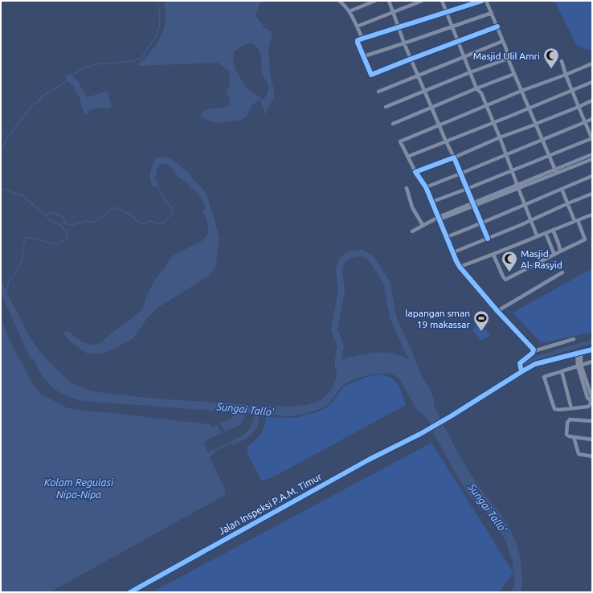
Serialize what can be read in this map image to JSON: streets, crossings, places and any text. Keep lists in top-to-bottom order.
{
  "streets": {
    "street": ["Jalan Inspeksi P.A.M. Timur"]
  },
  "water": ["Sungai Tallo'", "Kolam Regulasi Nipa-Nipa"],
  "places": {
    "mosque": ["Masjid Ulil Amri", "Masjid Al- Rasyid"],
    "sports": ["lapangan sman 19 makassar"]
  }
}
